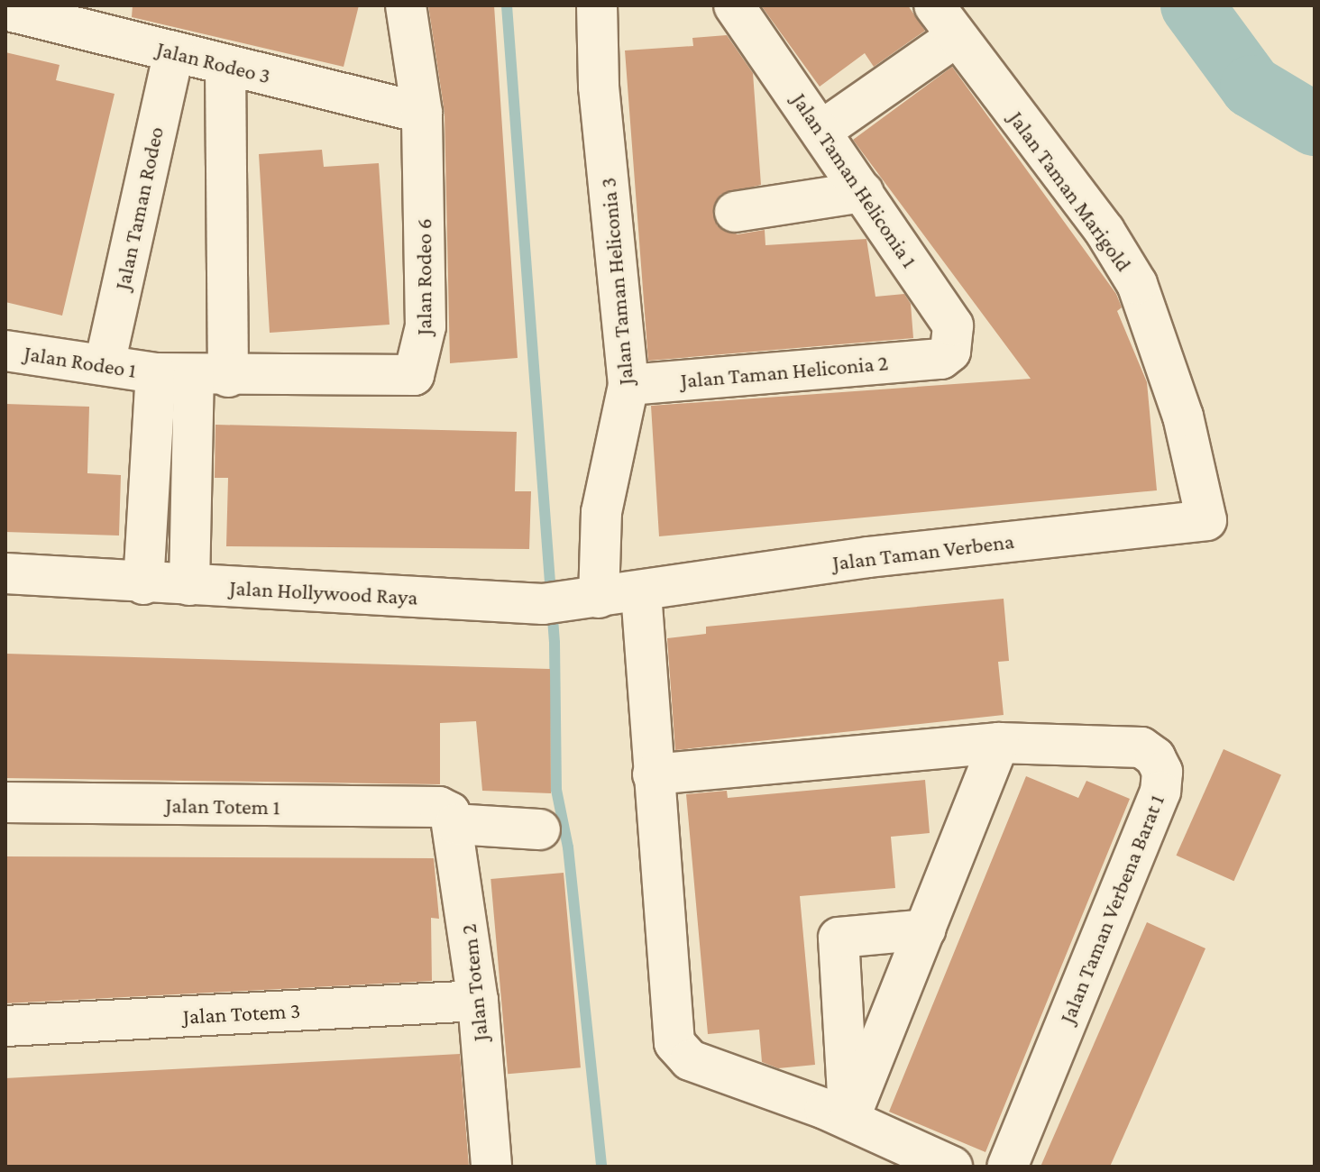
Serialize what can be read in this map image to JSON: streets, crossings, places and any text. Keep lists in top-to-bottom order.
{
  "streets": {
    "street": [
      "Jalan Rodeo 3",
      "Jalan Taman Heliconia 1",
      "Jalan Taman Marigold",
      "Jalan Taman Rodeo",
      "Jalan Rodeo 6",
      "Jalan Taman Heliconia 3",
      "Jalan Rodeo 1",
      "Jalan Taman Heliconia 2",
      "Jalan Taman Verbena",
      "Jalan Hollywood Raya",
      "Jalan Totem 1",
      "Jalan Taman Verbena Barat 1",
      "Jalan Totem 2",
      "Jalan Totem 3"
    ]
  },
  "crossings": [
    ["Jalan Rodeo 3", "Jalan Taman Rodeo"],
    ["Jalan Rodeo 3", "Jalan Rodeo 6"],
    ["Jalan Taman Heliconia 1", "Jalan Taman Heliconia 2"],
    ["Jalan Taman Marigold", "Jalan Taman Verbena"],
    ["Jalan Taman Rodeo", "Jalan Rodeo 1"],
    ["Jalan Rodeo 6", "Jalan Rodeo 1"],
    ["Jalan Taman Heliconia 3", "Jalan Taman Heliconia 2"],
    ["Jalan Taman Heliconia 3", "Jalan Hollywood Raya"],
    ["Jalan Taman Verbena", "Jalan Hollywood Raya"],
    ["Jalan Totem 1", "Jalan Totem 2"],
    ["Jalan Totem 2", "Jalan Totem 3"]
  ]
}
